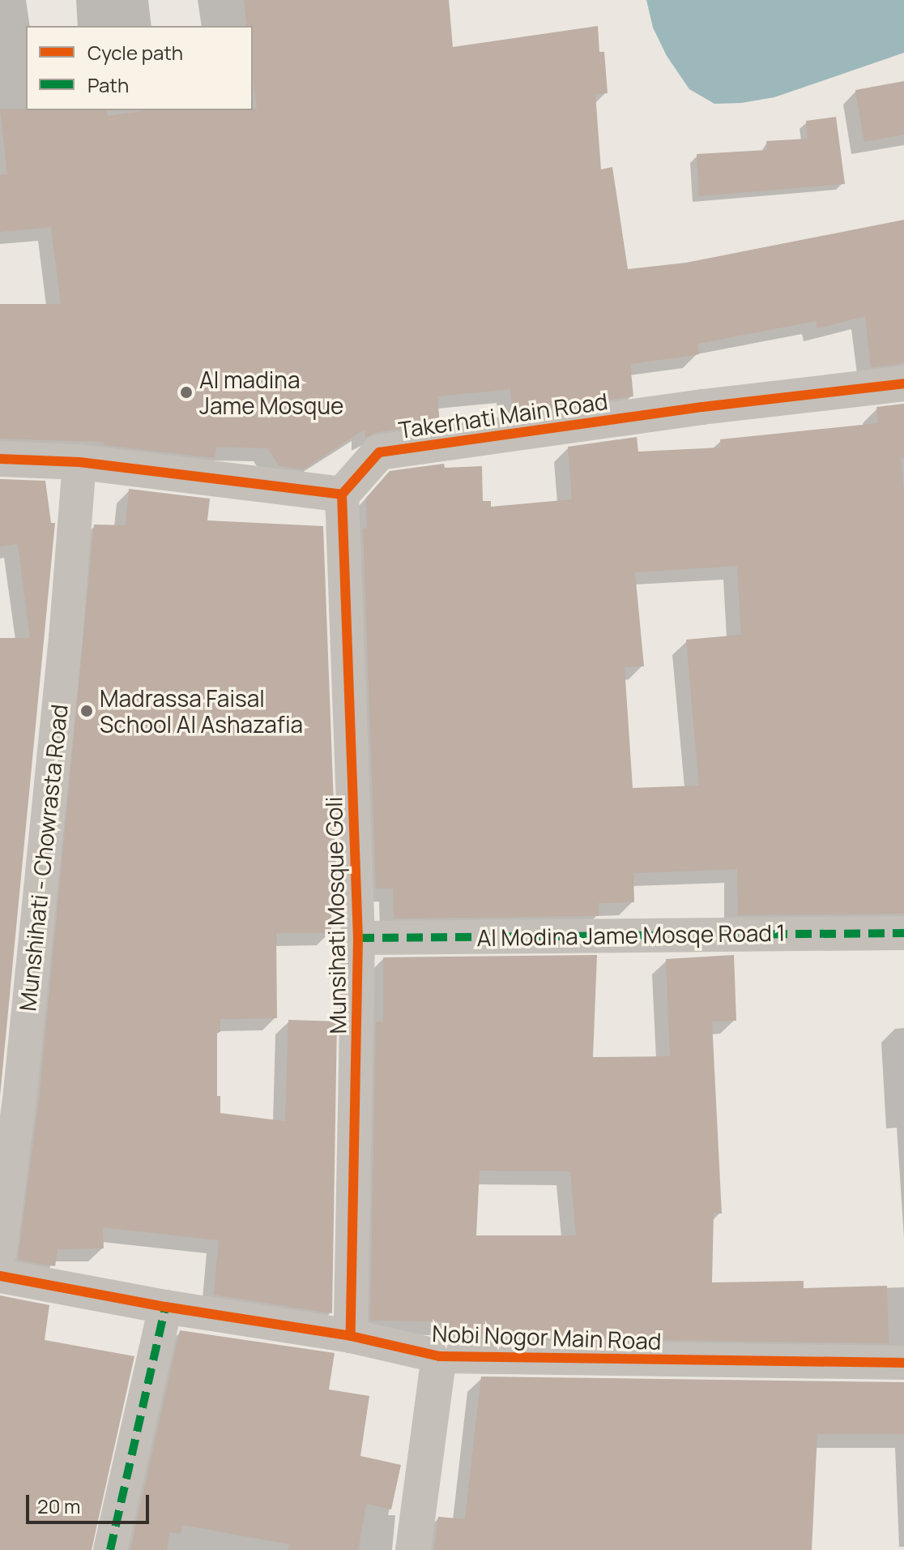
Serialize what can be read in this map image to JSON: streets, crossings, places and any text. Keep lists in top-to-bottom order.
{
  "streets": {
    "street": [
      "Takerhati Main Road",
      "Munshihati - Chowrasta Road",
      "Munsihati Mosque Goli",
      "Al Modina Jame Mosqe Road 1",
      "Nobi Nogor Main Road"
    ]
  },
  "crossings": [
    ["Takerhati Main Road", "Munsihati Mosque Goli"],
    ["Munsihati Mosque Goli", "Al Modina Jame Mosqe Road 1"],
    ["Munsihati Mosque Goli", "Nobi Nogor Main Road"]
  ],
  "places": ["Al madina Jame Mosque", "Madrassa Faisal School Al Ashazafia"],
  "legend": ["Cycle path", "Path"],
  "scale_bar": "20 m"
}
